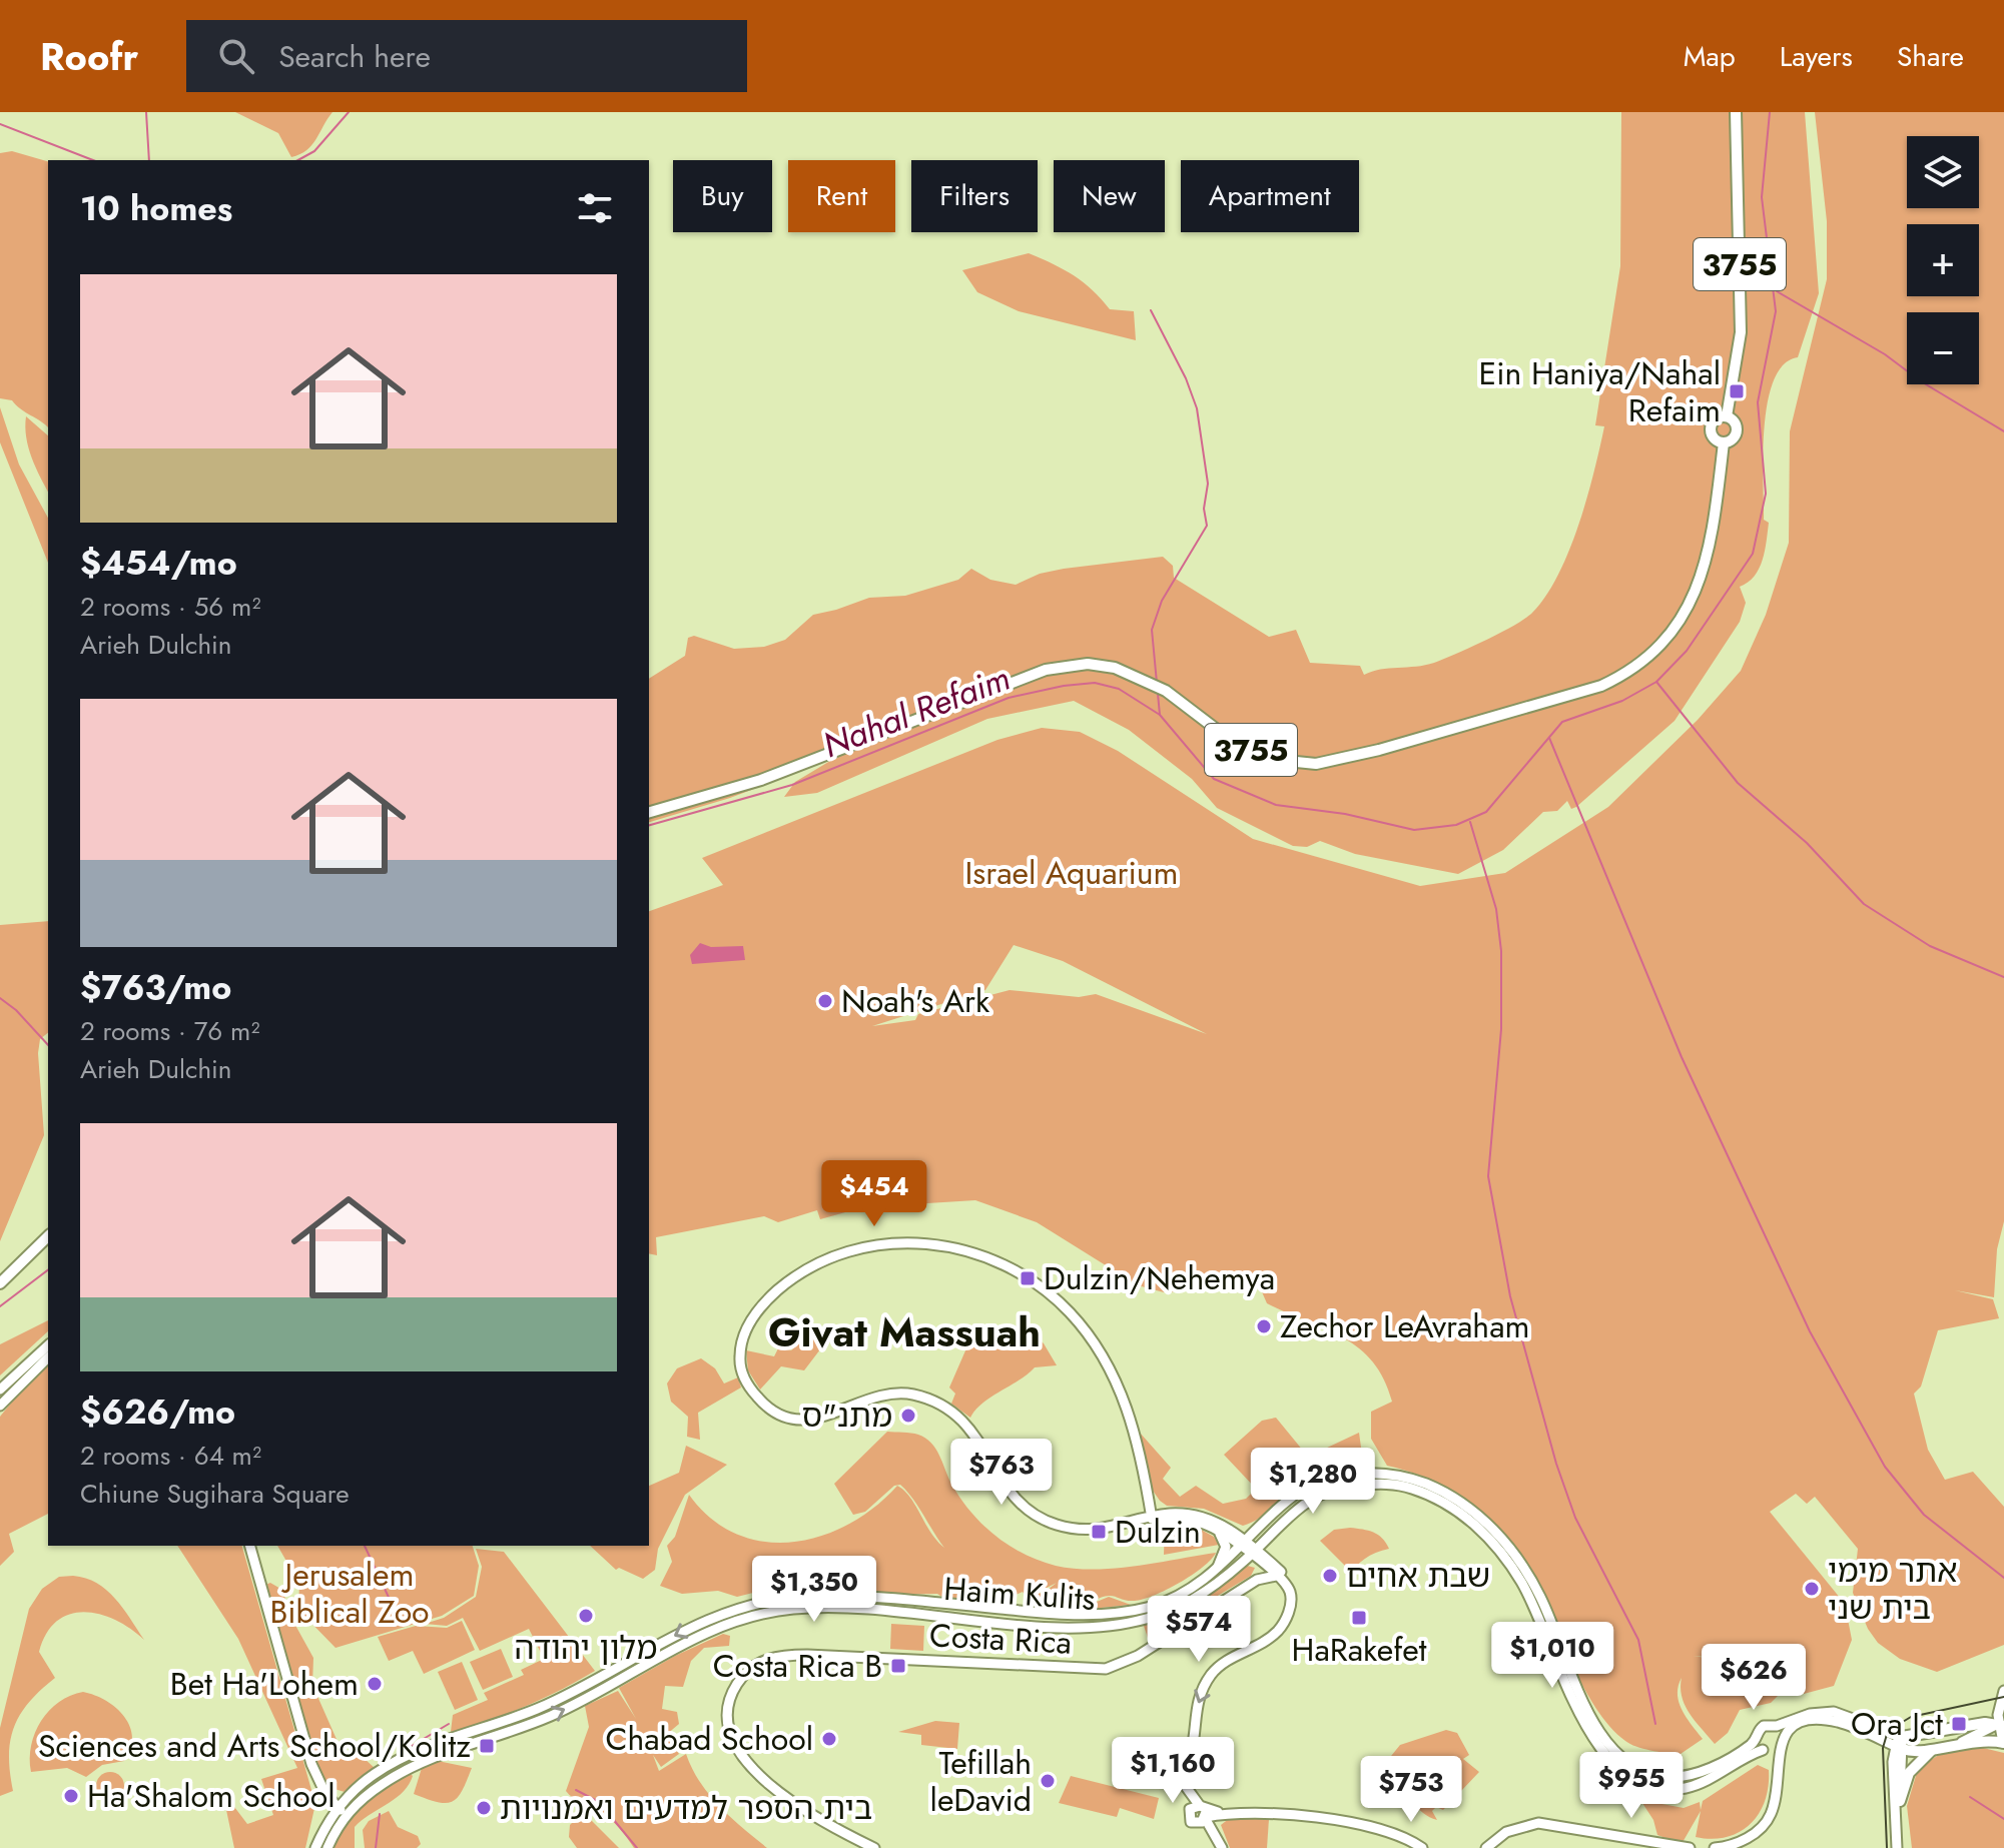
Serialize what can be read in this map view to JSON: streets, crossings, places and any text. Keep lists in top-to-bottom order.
{
  "streets": {
    "main road": ["3755", "Haim Kulits", "Costa Rica"]
  },
  "districts": ["Givat Massuah"],
  "water": ["Nahal Refaim"],
  "parks": ["Israel Aquarium", "Jerusalem Biblical Zoo"],
  "places": {
    "transit": [
      "Ein Haniya/Nahal Refaim",
      "Dulzin/Nehemya",
      "Dulzin",
      "HaRakefet",
      "Costa Rica B",
      "Ora Jct",
      "Sciences and Arts School/Kolitz"
    ],
    "other": [
      "Noah's Ark",
      "Zechor LeAvraham",
      "מתנ\"ס",
      "שבת אחים",
      "אתר מימי בית שני",
      "מלון יהודה",
      "Bet Ha'Lohem",
      "Chabad School",
      "Tefillah leDavid",
      "Ha'Shalom School",
      "בית הספר למדעים ואמנויות"
    ]
  },
  "page": {
    "header": "Roofr",
    "search": "Search here",
    "nav": ["Map", "Layers", "Share"],
    "map_buttons": ["+", "−"],
    "chip": [
      "Buy",
      "Rent",
      "Filters",
      "New",
      "Apartment"
    ],
    "heading": "10 homes",
    "list": [
      {
        "name": "$454/mo",
        "note": "2 rooms · 56 m² · Arieh Dulchin"
      },
      {
        "name": "$763/mo",
        "note": "2 rooms · 76 m² · Arieh Dulchin"
      },
      {
        "name": "$626/mo",
        "note": "2 rooms · 64 m² · Chiune Sugihara Square"
      }
    ],
    "price": [
      "$454",
      "$763",
      "$1,280",
      "$1,350",
      "$574",
      "$1,010",
      "$626",
      "$1,160",
      "$955",
      "$753"
    ]
  }
}
